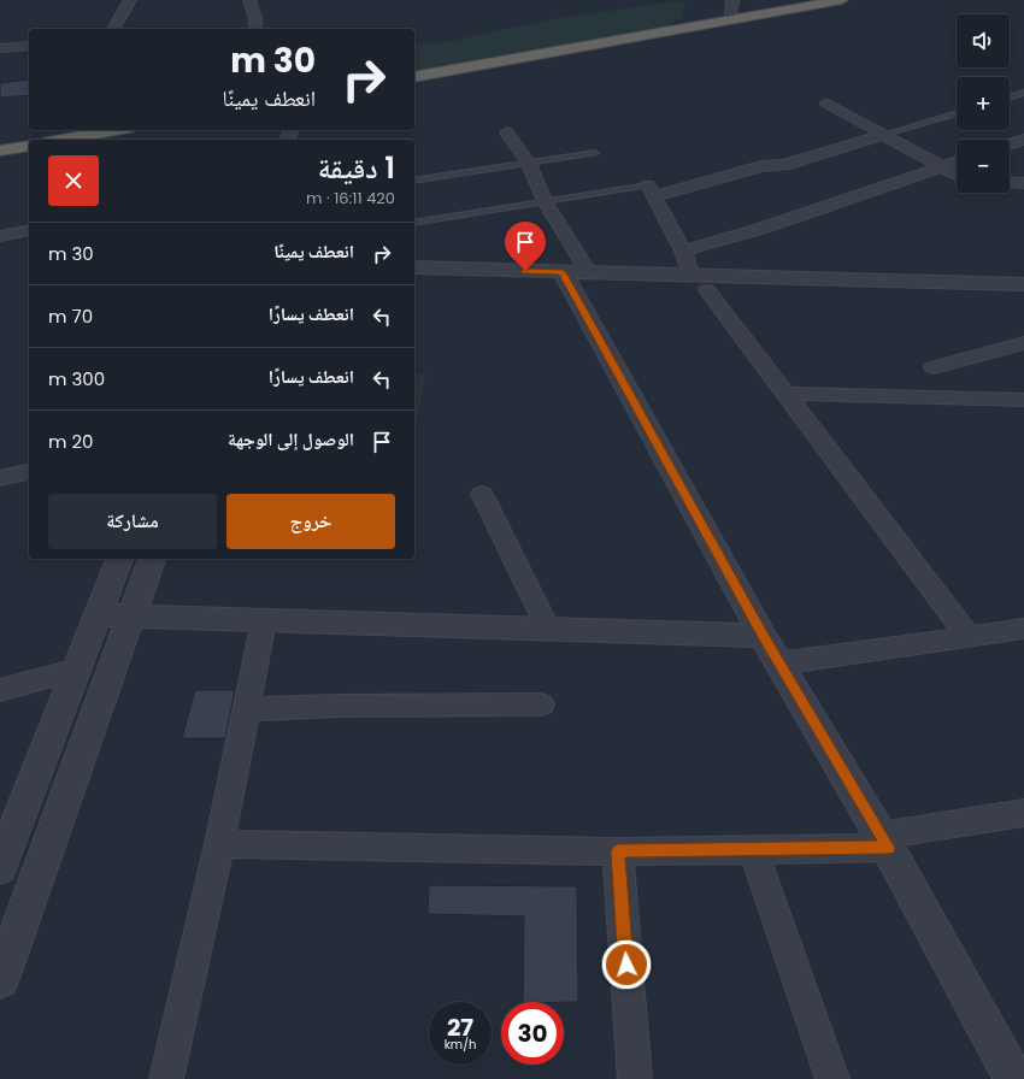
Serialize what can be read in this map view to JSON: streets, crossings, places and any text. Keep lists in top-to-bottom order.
{
  "page": {
    "map_buttons": ["+", "−"],
    "turn": ["30 m", "انعطف يمينًا"],
    "heading": ["1 دقيقة", "420 m · 16:11"],
    "list": [
      {
        "name": "انعطف يمينًا",
        "value": "30 m"
      },
      {
        "name": "انعطف يسارًا",
        "value": "70 m"
      },
      {
        "name": "انعطف يسارًا",
        "value": "300 m"
      },
      {
        "name": "الوصول إلى الوجهة",
        "value": "20 m"
      }
    ],
    "buttons": ["خروج", "مشاركة"],
    "speed": "27 km/h",
    "limit": "30"
  }
}
